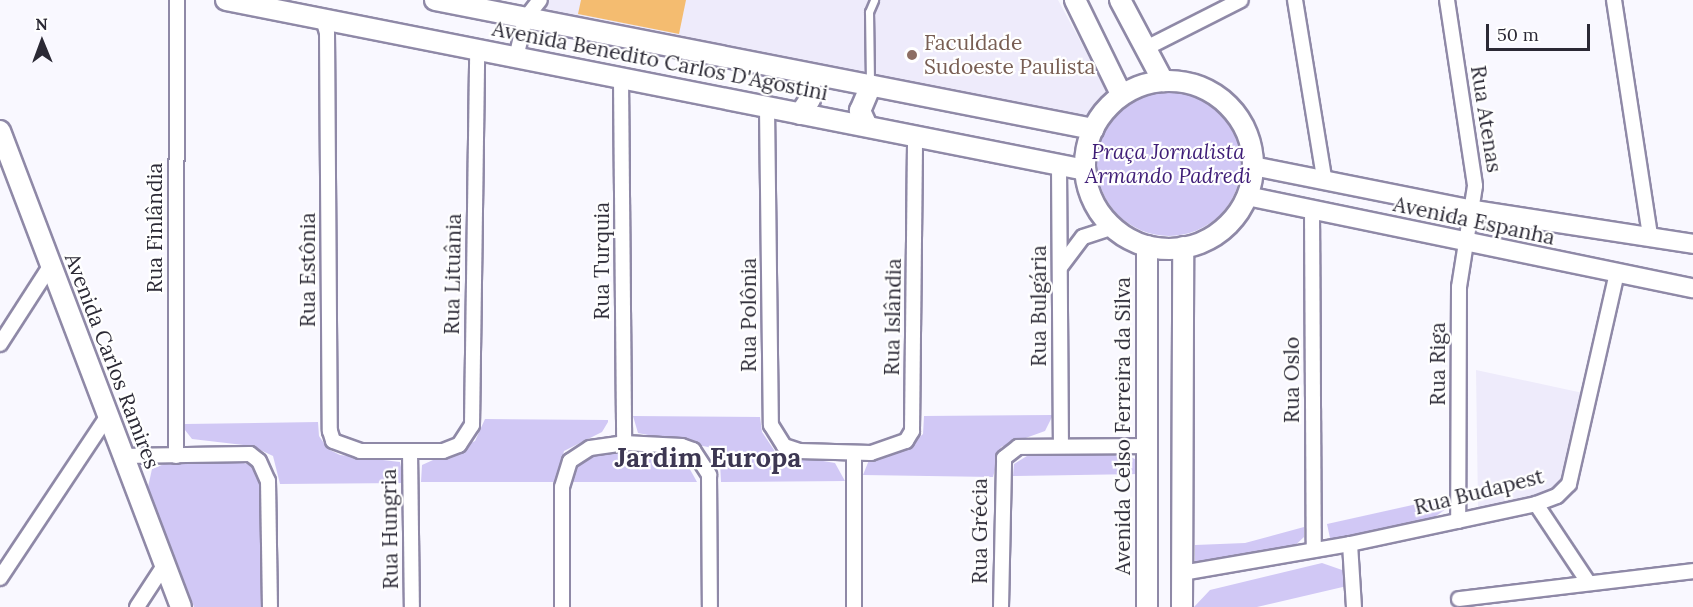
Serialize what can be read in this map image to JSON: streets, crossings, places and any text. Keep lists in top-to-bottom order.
{
  "streets": {
    "main road": ["Avenida Benedito Carlos D'Agostini", "Avenida Carlos Ramires", "Avenida Celso Ferreira da Silva"],
    "street": [
      "Rua Atenas",
      "Avenida Espanha",
      "Rua Finlândia",
      "Rua Turquia",
      "Rua Estônia",
      "Rua Lituânia",
      "Rua Bulgária",
      "Rua Polônia",
      "Rua Islândia",
      "Rua Riga",
      "Rua Oslo",
      "Rua Budapest",
      "Rua Hungria",
      "Rua Grécia"
    ]
  },
  "crossings": [
    ["Avenida Benedito Carlos D'Agostini", "Avenida Espanha"],
    ["Avenida Benedito Carlos D'Agostini", "Rua Turquia"],
    ["Avenida Benedito Carlos D'Agostini", "Rua Estônia"],
    ["Avenida Benedito Carlos D'Agostini", "Rua Lituânia"],
    ["Avenida Benedito Carlos D'Agostini", "Rua Bulgária"],
    ["Avenida Benedito Carlos D'Agostini", "Rua Polônia"],
    ["Avenida Benedito Carlos D'Agostini", "Rua Islândia"],
    ["Avenida Benedito Carlos D'Agostini", "Avenida Celso Ferreira da Silva"],
    ["Rua Atenas", "Avenida Espanha"],
    ["Rua Atenas", "Rua Riga"],
    ["Avenida Espanha", "Rua Riga"],
    ["Avenida Espanha", "Rua Oslo"],
    ["Avenida Espanha", "Avenida Celso Ferreira da Silva"],
    ["Avenida Espanha", "Rua Budapest"],
    ["Rua Estônia", "Rua Lituânia"],
    ["Rua Estônia", "Rua Hungria"],
    ["Rua Lituânia", "Rua Hungria"],
    ["Rua Bulgária", "Rua Grécia"],
    ["Rua Polônia", "Rua Islândia"],
    ["Rua Riga", "Rua Budapest"],
    ["Rua Oslo", "Rua Budapest"],
    ["Avenida Celso Ferreira da Silva", "Rua Grécia"]
  ],
  "districts": ["Jardim Europa"],
  "parks": ["Praça Jornalista Armando Padredi"],
  "places": ["Faculdade Sudoeste Paulista"],
  "scale_bar": "50 m",
  "north": "top"
}
